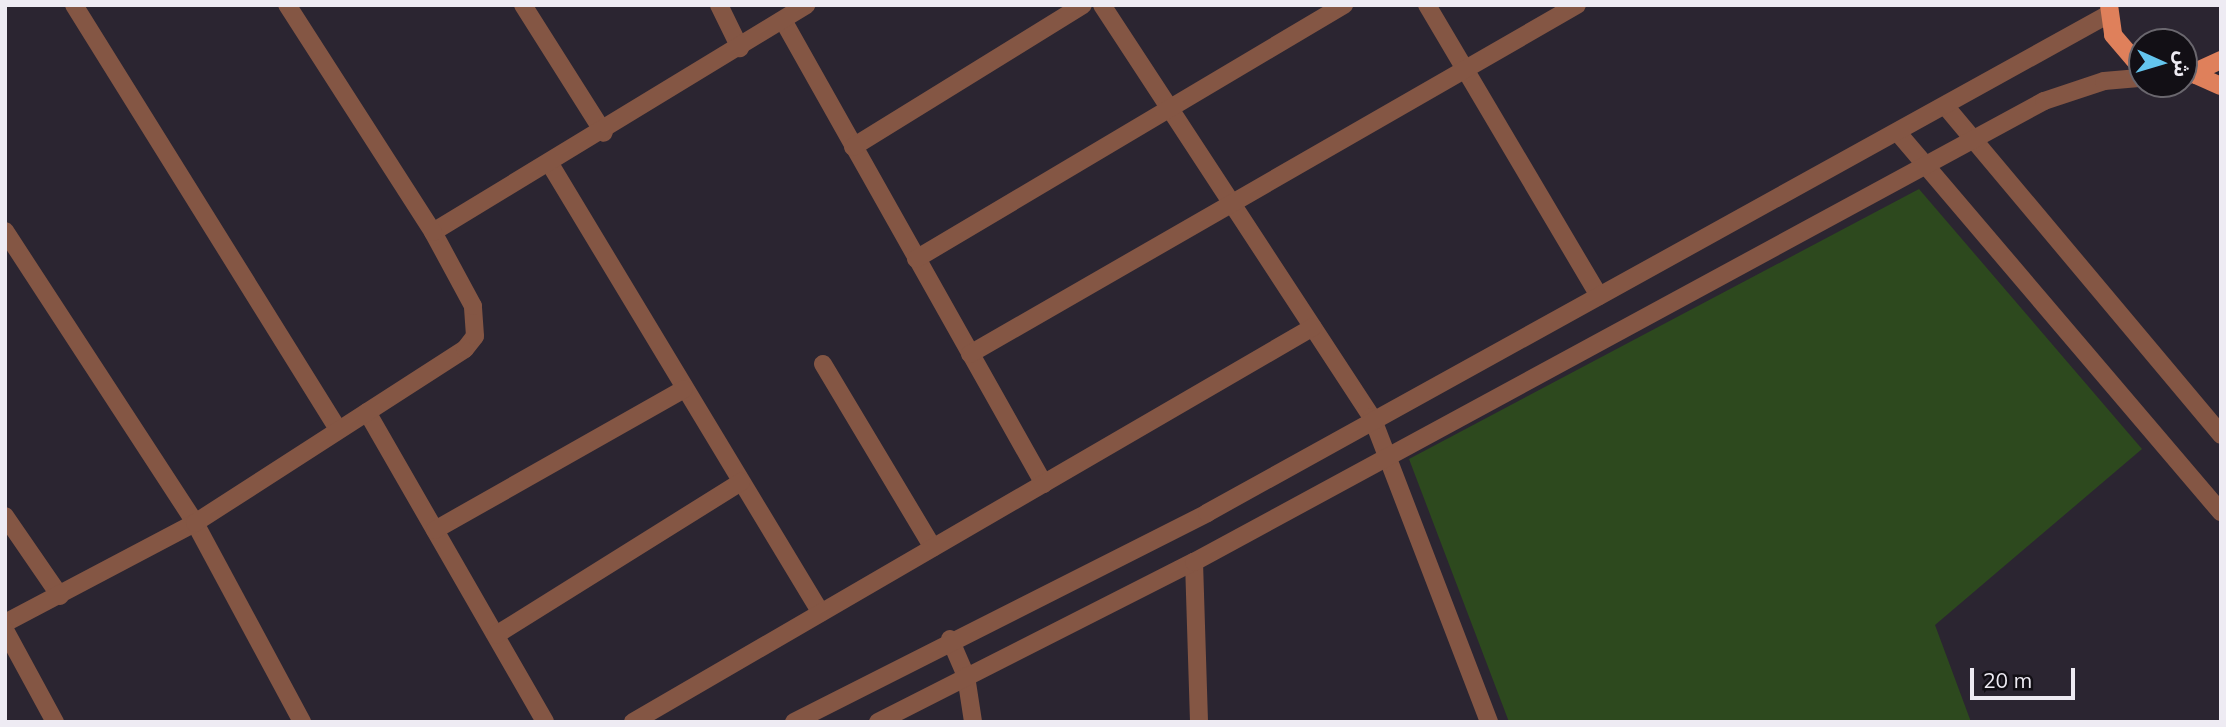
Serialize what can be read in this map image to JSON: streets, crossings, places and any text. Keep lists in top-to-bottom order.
{
  "scale_bar": "20 m",
  "north": "right"
}
